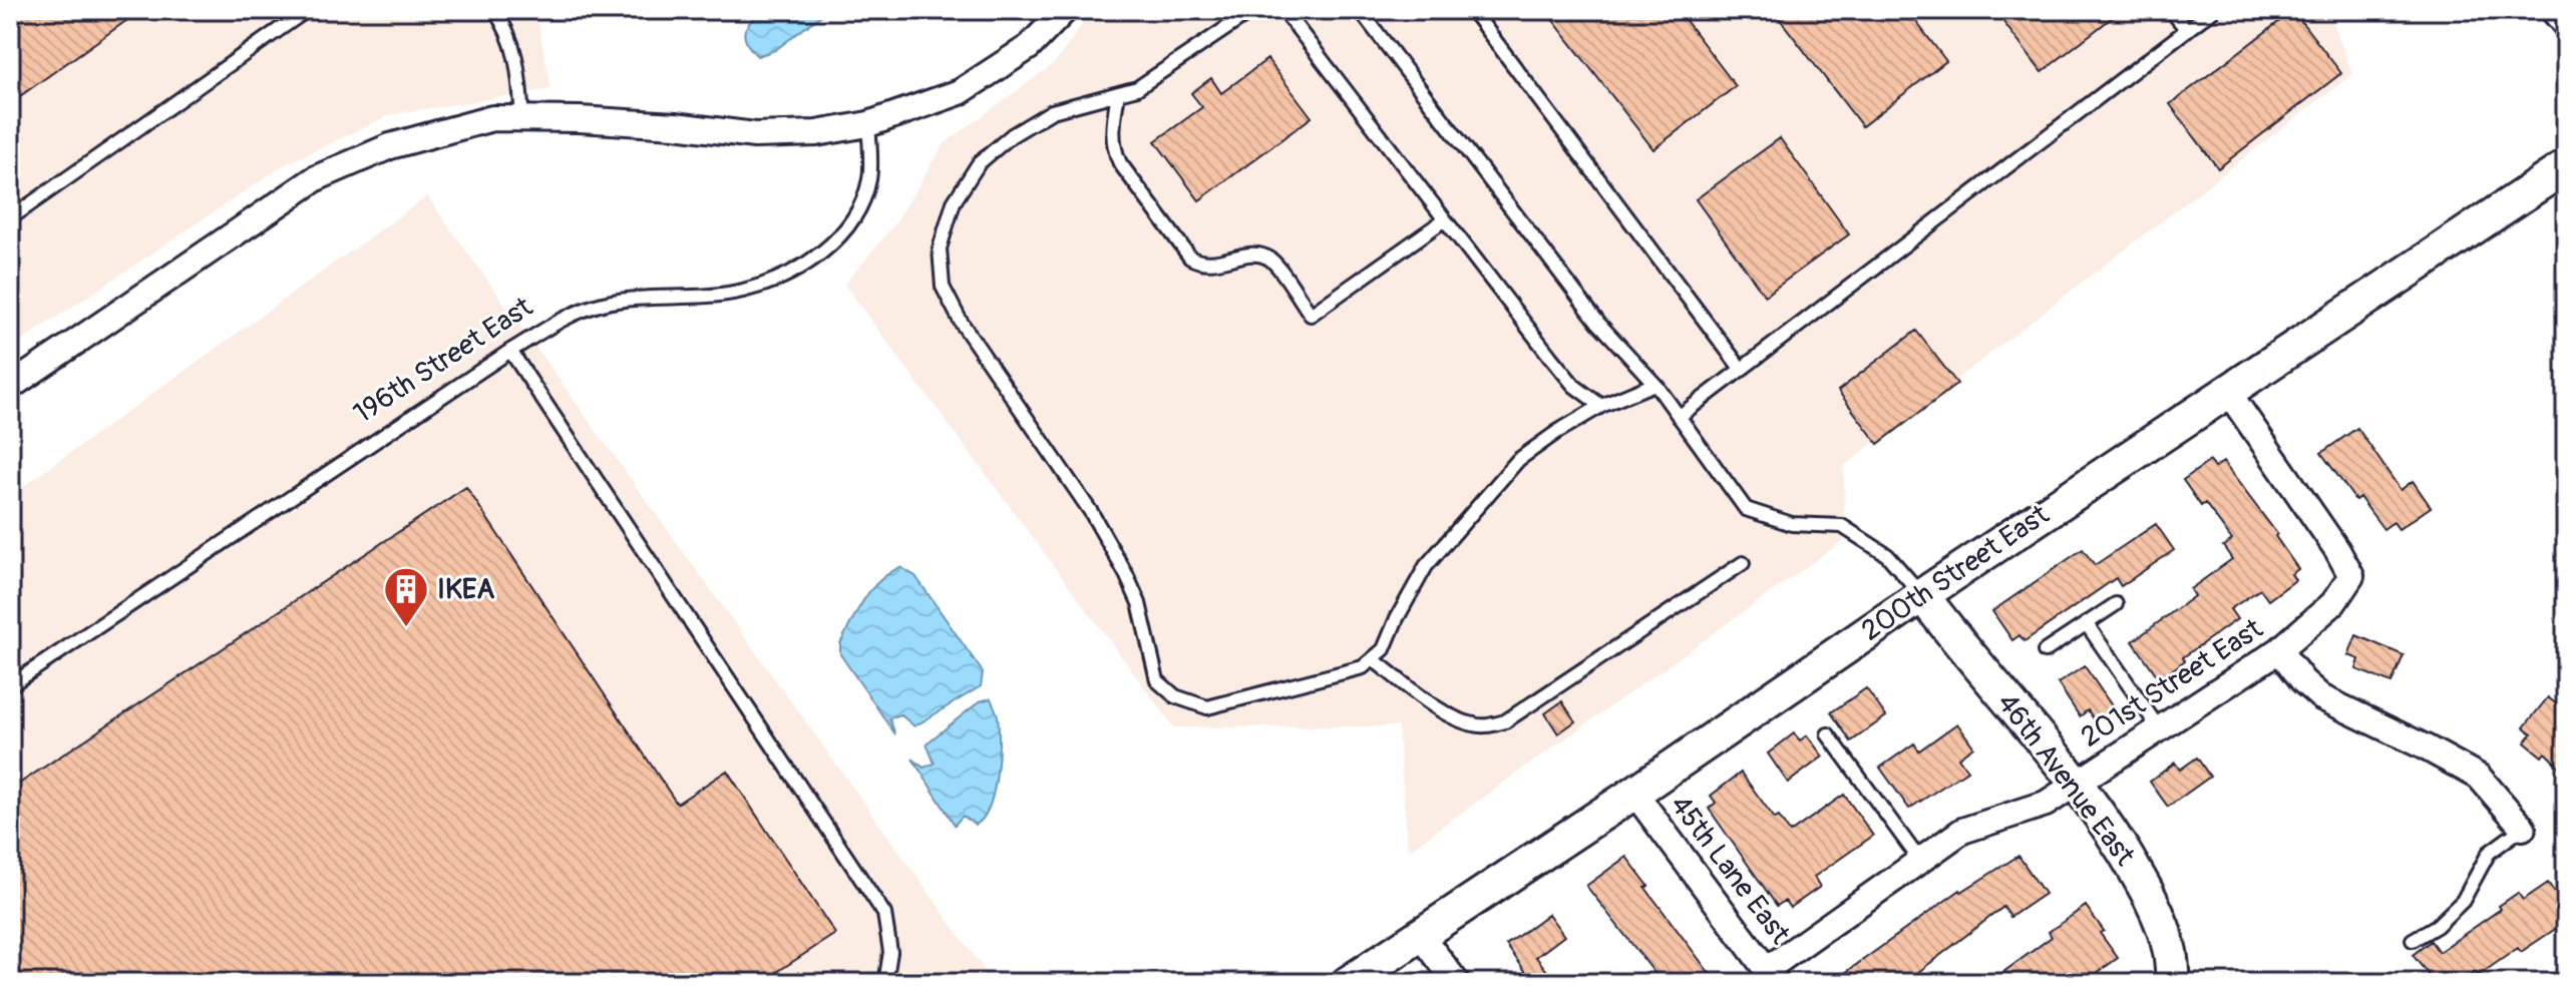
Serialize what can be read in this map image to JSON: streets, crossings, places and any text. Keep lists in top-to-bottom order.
{
  "streets": {
    "street": [
      "200th Street East",
      "201st Street East",
      "46th Avenue East",
      "45th Lane East"
    ],
    "lane": ["196th Street East"]
  },
  "crossings": [
    ["200th Street East", "201st Street East"],
    ["200th Street East", "46th Avenue East"],
    ["200th Street East", "45th Lane East"],
    ["201st Street East", "46th Avenue East"],
    ["201st Street East", "45th Lane East"]
  ],
  "places": {
    "building": ["IKEA"]
  }
}
